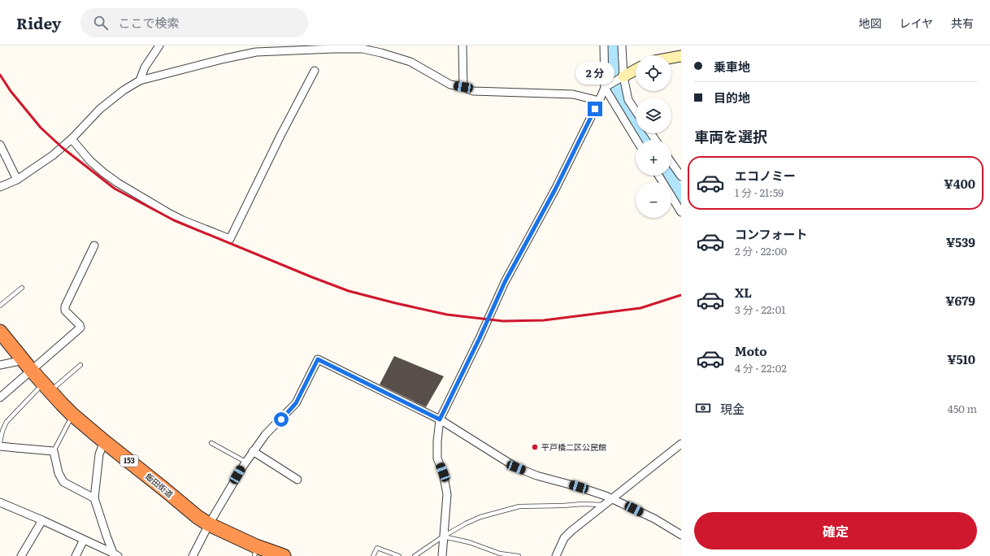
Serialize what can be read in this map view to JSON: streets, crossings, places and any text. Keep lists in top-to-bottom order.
{
  "streets": {
    "highway": ["153", "飯田街道"]
  },
  "places": ["平戸橋二区公民館"],
  "page": {
    "header": "Ridey",
    "search": "ここで検索",
    "nav": ["地図", "レイヤ", "共有"],
    "banner": ["乗車地", "目的地"],
    "map_buttons": ["+", "−"],
    "bubble": "2 分",
    "heading": "車両を選択",
    "list": [
      {
        "name": "エコノミー",
        "note": "1 分 · 21:59",
        "value": "¥400"
      },
      {
        "name": "コンフォート",
        "note": "2 分 · 22:00",
        "value": "¥539"
      },
      {
        "name": "XL",
        "note": "3 分 · 22:01",
        "value": "¥679"
      },
      {
        "name": "Moto",
        "note": "4 分 · 22:02",
        "value": "¥510"
      }
    ],
    "pay": ["現金", "450 m"],
    "buttons": "確定"
  }
}
